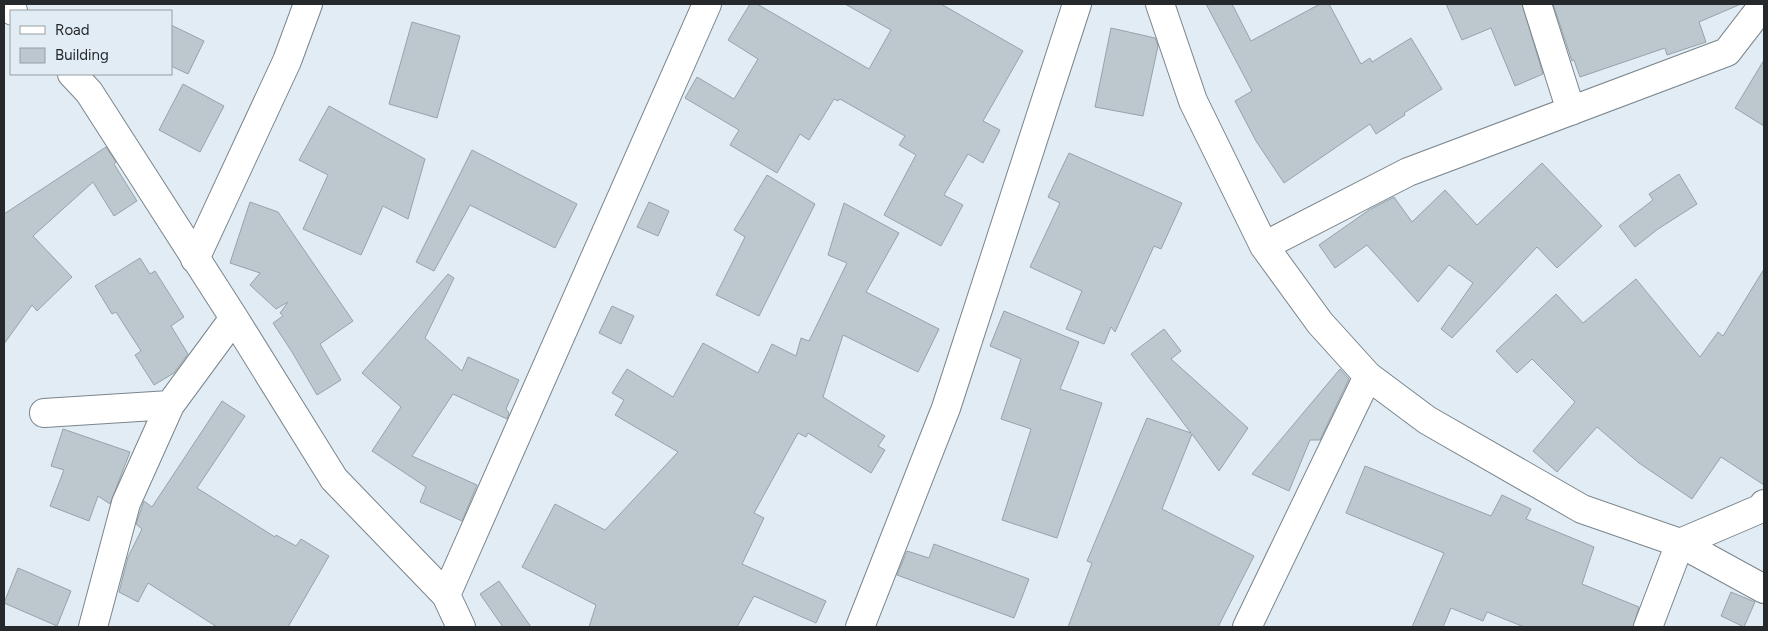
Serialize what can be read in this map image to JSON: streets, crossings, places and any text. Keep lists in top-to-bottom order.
{
  "legend": ["Road", "Building"]
}
